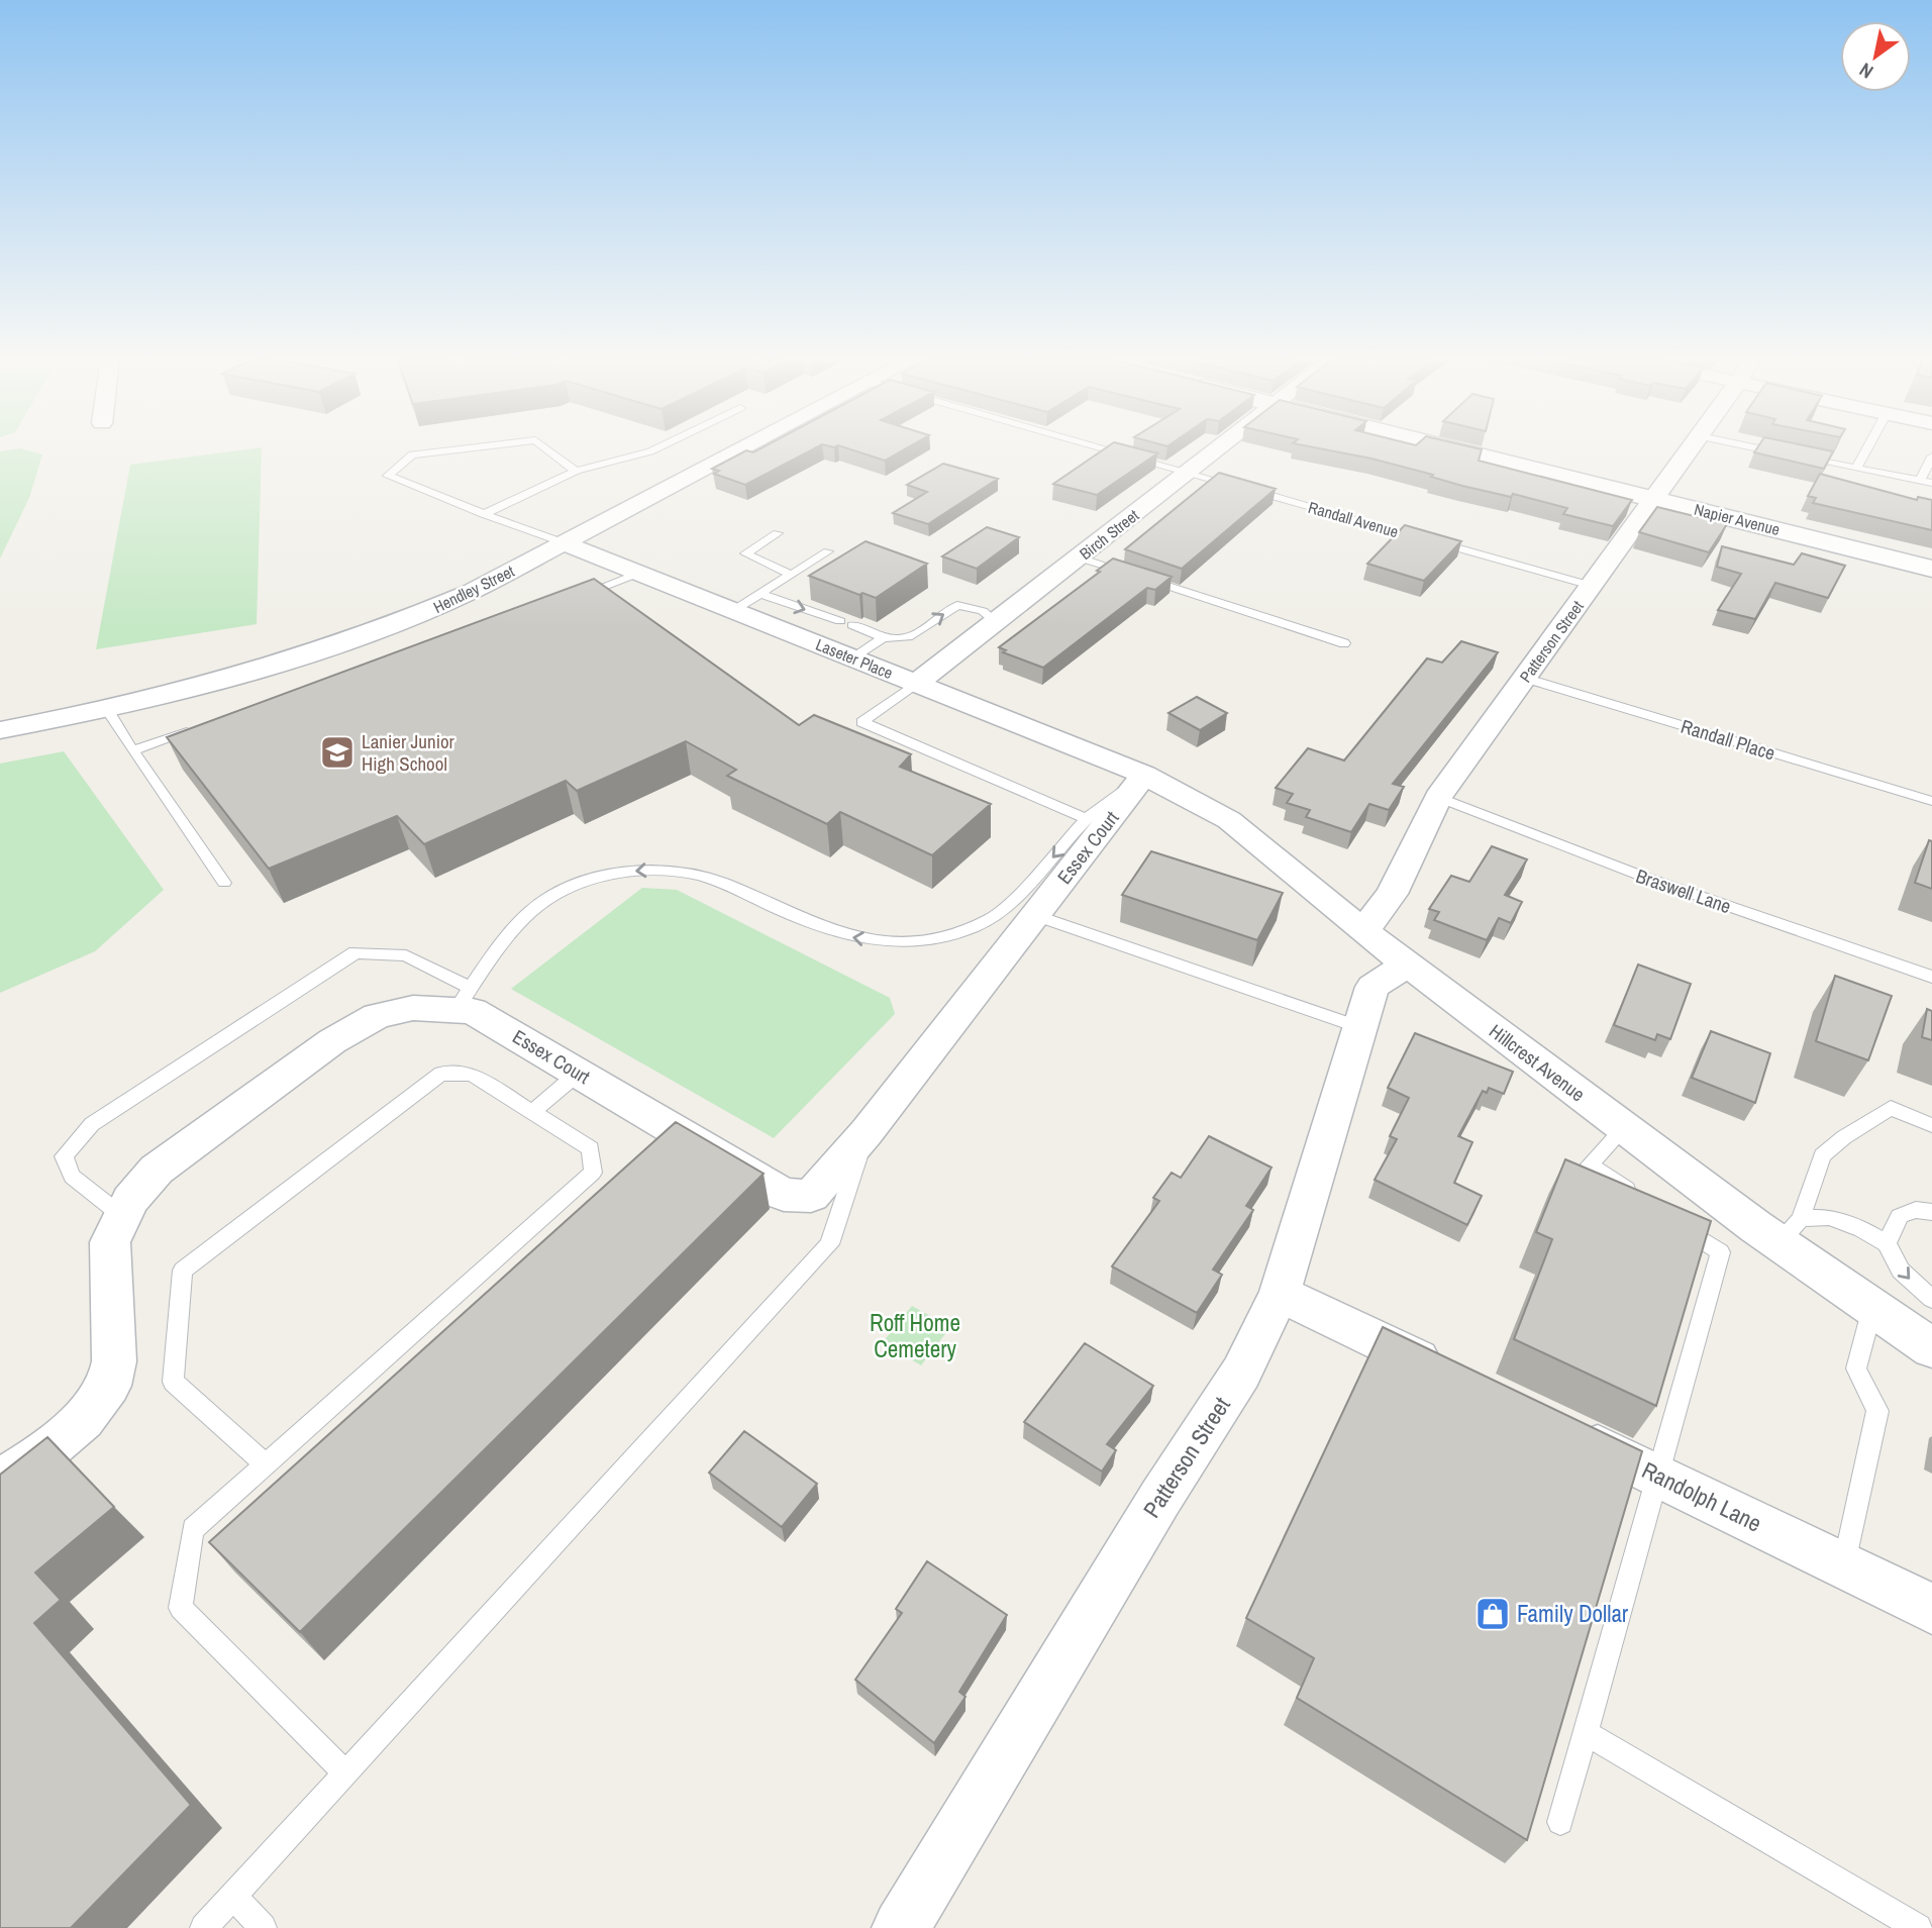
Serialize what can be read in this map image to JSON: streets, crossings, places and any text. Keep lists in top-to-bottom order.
{
  "streets": {
    "street": [
      "Napier Avenue",
      "Birch Street",
      "Hendley Street",
      "Patterson Street",
      "Laseter Place",
      "Essex Court",
      "Hillcrest Avenue",
      "Randolph Lane"
    ],
    "lane": ["Randall Avenue", "Randall Place", "Braswell Lane"]
  },
  "crossings": [
    ["Randall Avenue", "Birch Street"],
    ["Randall Avenue", "Patterson Street"],
    ["Napier Avenue", "Patterson Street"],
    ["Birch Street", "Laseter Place"],
    ["Hendley Street", "Laseter Place"],
    ["Patterson Street", "Randall Place"],
    ["Patterson Street", "Braswell Lane"],
    ["Patterson Street", "Hillcrest Avenue"],
    ["Laseter Place", "Essex Court"],
    ["Laseter Place", "Hillcrest Avenue"],
    ["Essex Court", "Hillcrest Avenue"]
  ],
  "parks": ["Roff Home Cemetery"],
  "places": {
    "school or university": ["Lanier Junior High School"],
    "shop": ["Family Dollar"]
  },
  "north": "bottom left"
}
